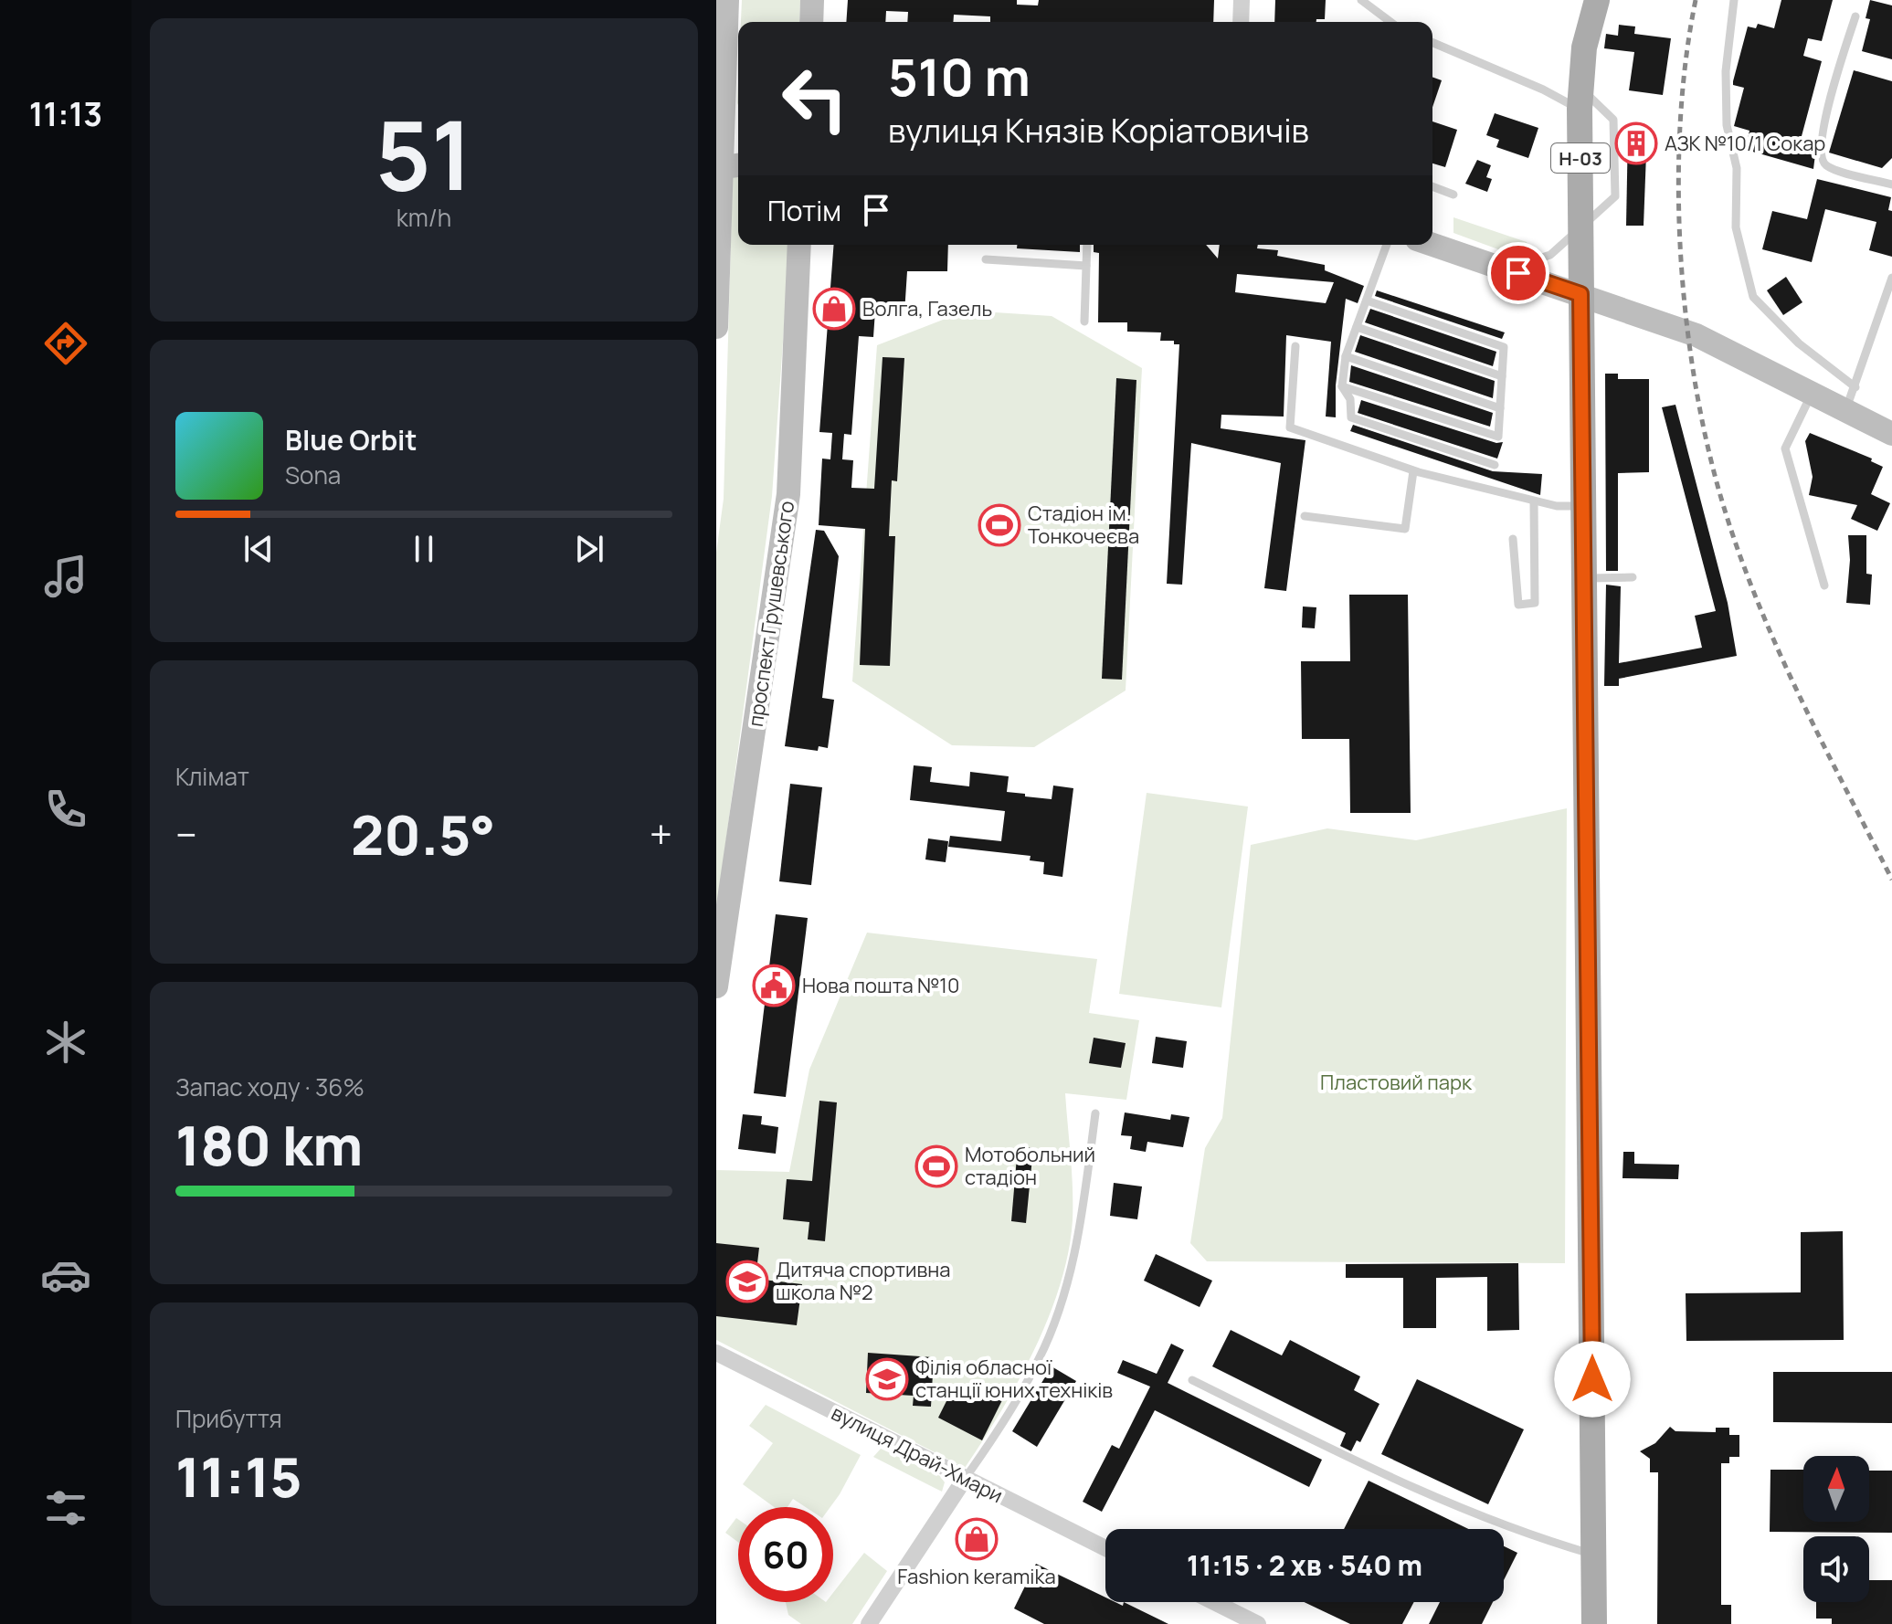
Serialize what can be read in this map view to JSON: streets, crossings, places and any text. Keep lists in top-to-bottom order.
{
  "streets": {
    "main road": ["Н-03", "проспект Грушевського"],
    "street": ["вулиця Драй-Хмари"]
  },
  "parks": ["Пластовий парк"],
  "places": {
    "building": ["АЗК №10/1 Сокар"],
    "shop": ["Волга, Газель", "Fashion keramika"],
    "sports": ["Стадіон ім. Тонкочеєва", "Мотобольний стадіон"],
    "public building": ["Нова пошта №10"],
    "school or university": ["Дитяча спортивна школа №2", "Філія обласної станції юних техніків"]
  },
  "north": "top",
  "page": {
    "tabs": "11:13",
    "tile": [
      ["51", "km/h"],
      "Клімат",
      ["Запас ходу · 36%", "180 km"],
      ["Прибуття", "11:15"]
    ],
    "turn": ["510 m", "вулиця Князів Коріатовичів"],
    "then": "Потім",
    "song": ["Blue Orbit", "Sona"],
    "heat": ["−", "20.5°", "+"],
    "limit": "60",
    "trip": "11:15 · 2 хв · 540 m"
  }
}
